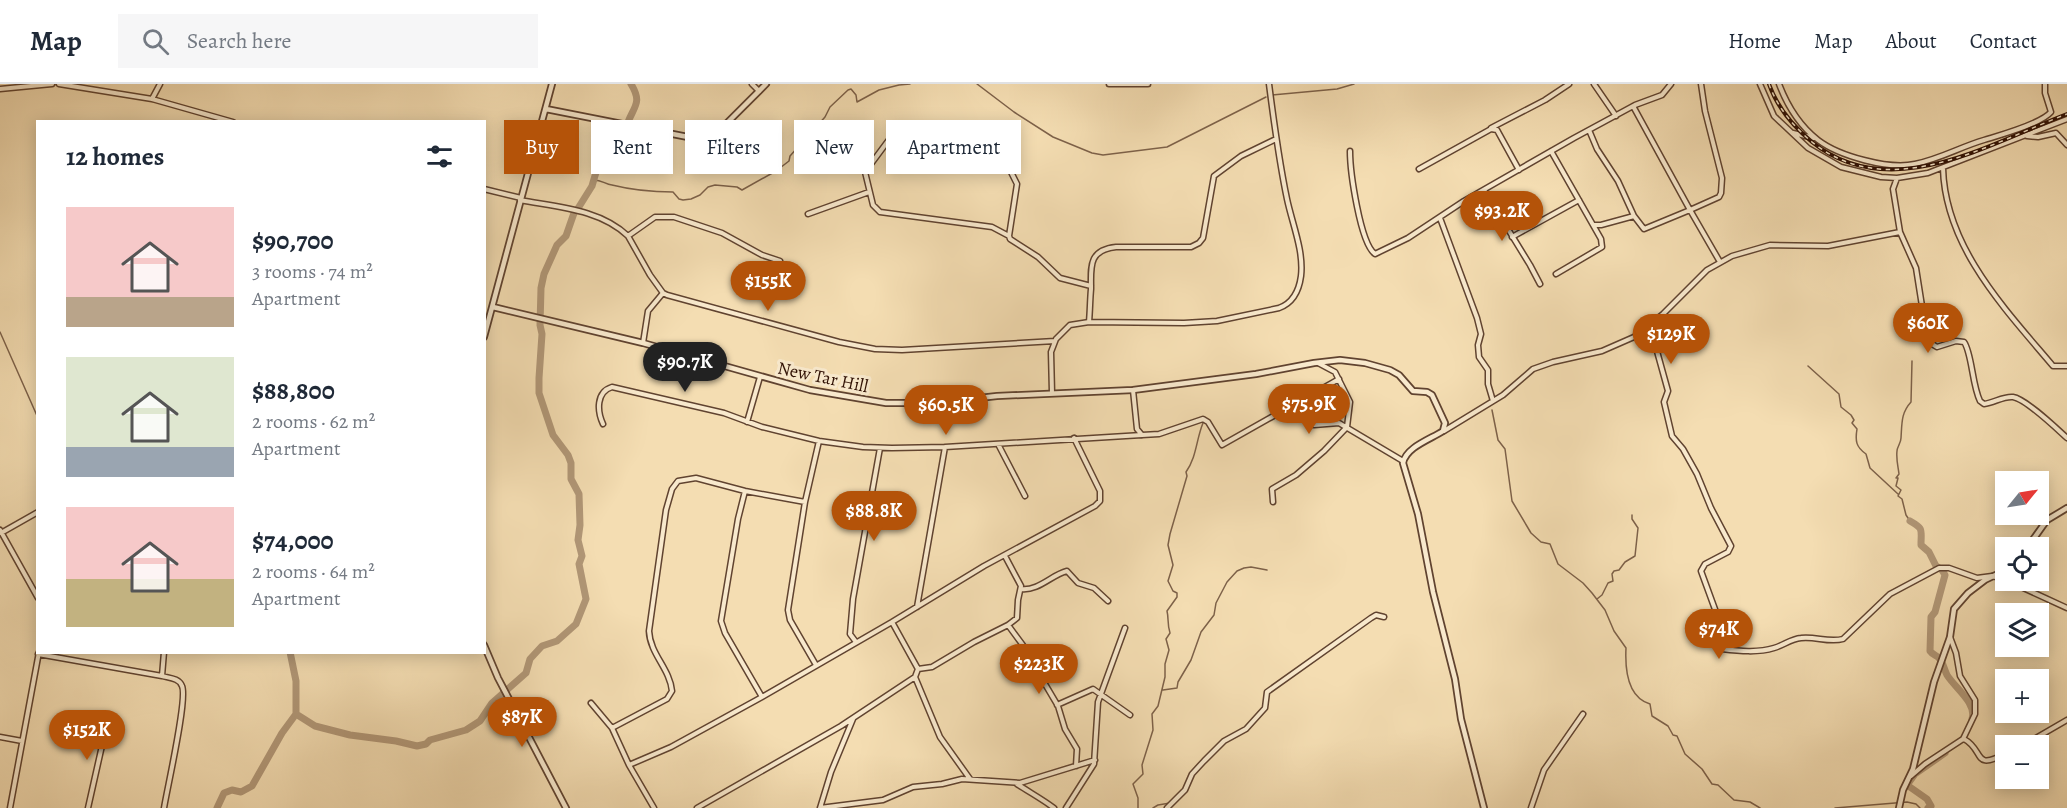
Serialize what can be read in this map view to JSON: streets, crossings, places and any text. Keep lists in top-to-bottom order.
{
  "streets": {
    "street": ["New Tar Hill"]
  },
  "north": "top right",
  "page": {
    "header": "Map",
    "search": "Search here",
    "nav": [
      "Home",
      "Map",
      "About",
      "Contact"
    ],
    "chip": [
      "Buy",
      "Rent",
      "Filters",
      "New",
      "Apartment"
    ],
    "heading": "12 homes",
    "price": [
      "$93.2K",
      "$155K",
      "$60K",
      "$129K",
      "$90.7K",
      "$75.9K",
      "$60.5K",
      "$88.8K",
      "$74K",
      "$223K",
      "$87K",
      "$152K"
    ],
    "list": [
      {
        "name": "$90,700",
        "note": "3 rooms · 74 m² · Apartment"
      },
      {
        "name": "$88,800",
        "note": "2 rooms · 62 m² · Apartment"
      },
      {
        "name": "$74,000",
        "note": "2 rooms · 64 m² · Apartment"
      }
    ],
    "map_buttons": ["+", "−"]
  }
}
